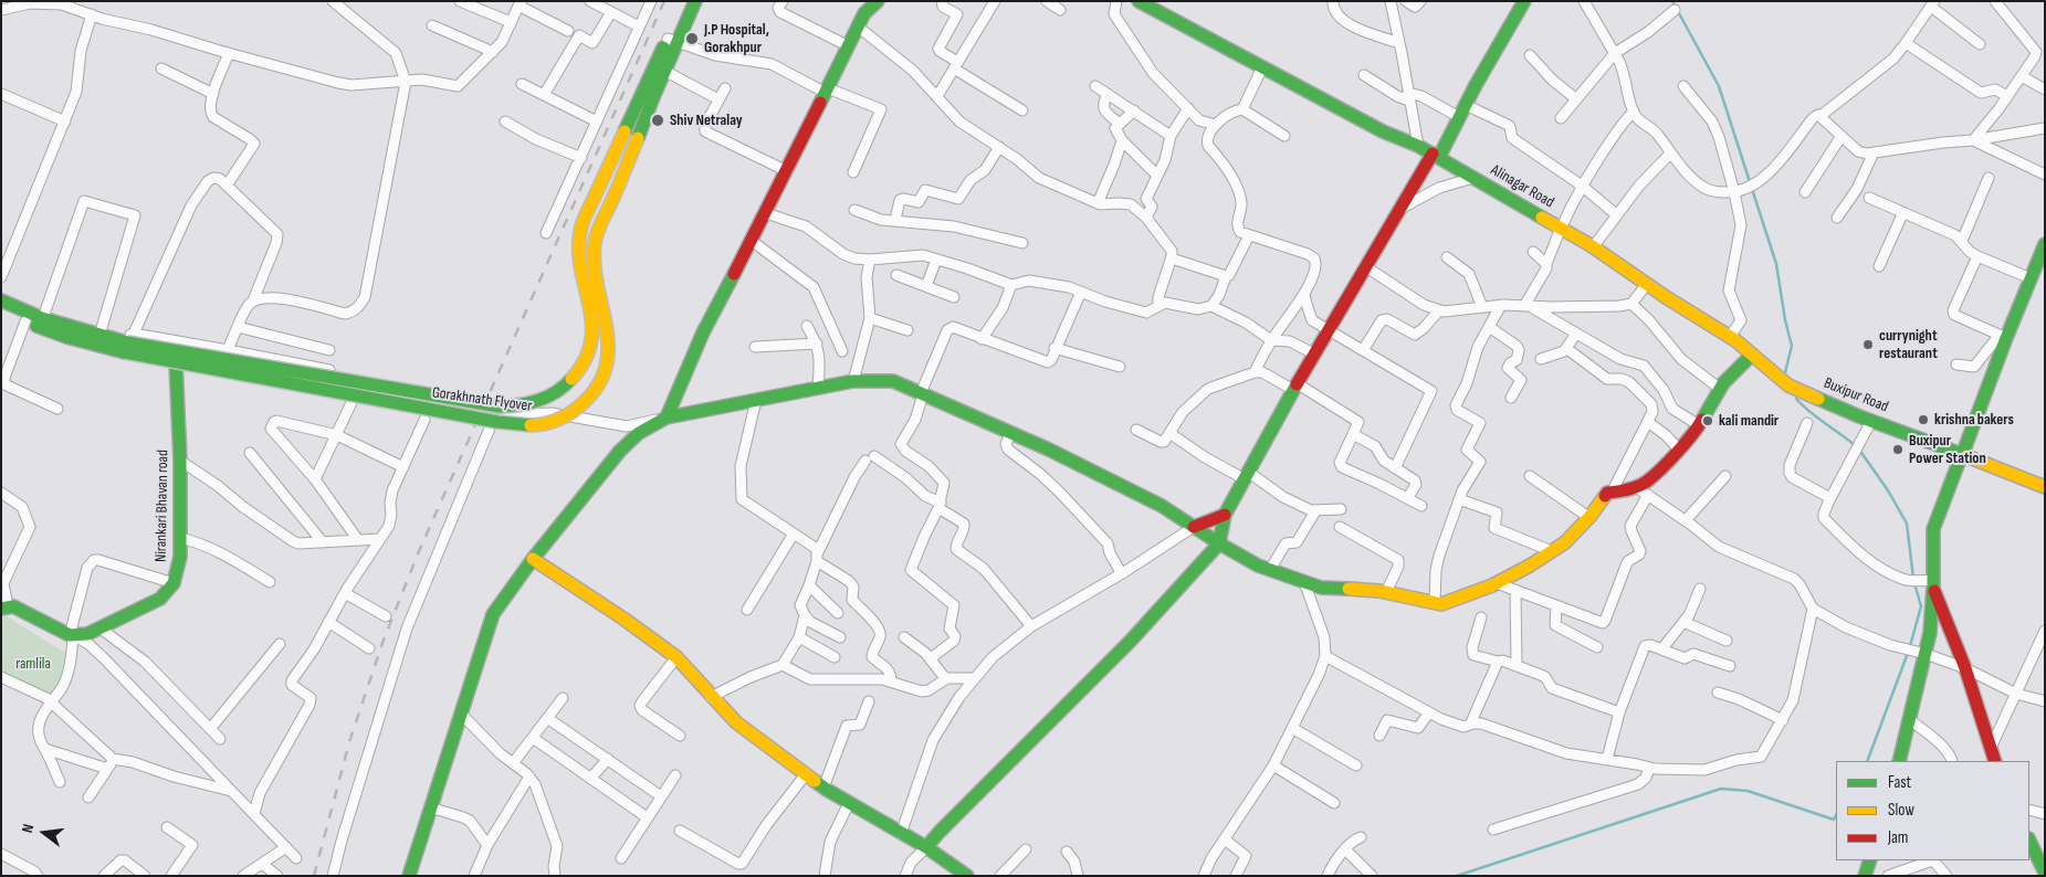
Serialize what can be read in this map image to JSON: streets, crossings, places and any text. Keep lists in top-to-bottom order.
{
  "streets": {
    "street": [
      "Alinagar Road",
      "Buxipur Road",
      "Gorakhnath Flyover",
      "Nirankari Bhavan road"
    ]
  },
  "crossings": [
    ["Alinagar Road", "Buxipur Road"],
    ["Gorakhnath Flyover", "Nirankari Bhavan road"]
  ],
  "parks": ["ramlila"],
  "places": [
    "J.P Hospital, Gorakhpur",
    "Shiv Netralay",
    "currynight restaurant",
    "krishna bakers",
    "kali mandir",
    "Buxipur Power Station"
  ],
  "legend": ["Fast", "Slow", "Jam"],
  "north": "left"
}
